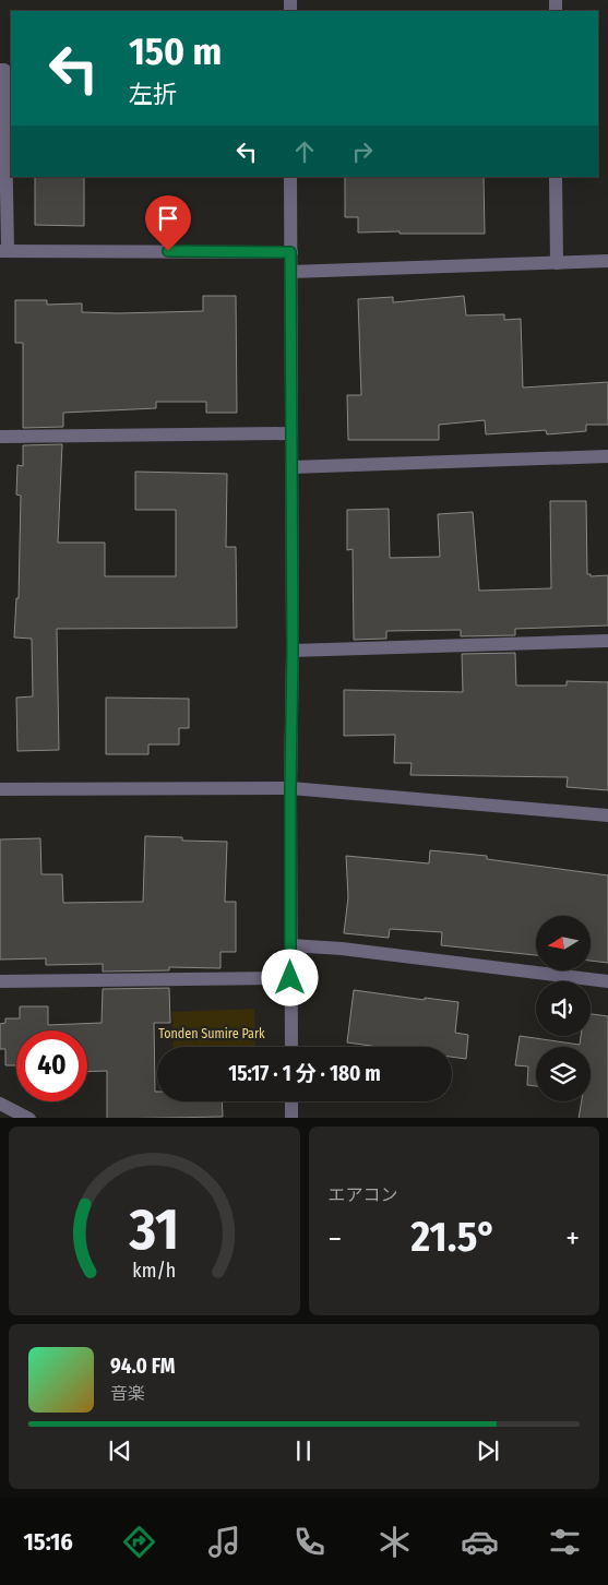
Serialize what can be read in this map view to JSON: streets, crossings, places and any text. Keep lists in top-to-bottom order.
{
  "parks": ["Tonden Sumire Park"],
  "north": "left",
  "page": {
    "turn": ["150 m", "左折"],
    "limit": "40",
    "trip": "15:17 · 1 分 · 180 m",
    "tile": "エアコン",
    "heat": ["−", "21.5°", "+"],
    "song": ["94.0 FM", "音楽"],
    "tabs": "15:16",
    "gauge": ["31", "km/h"]
  }
}
